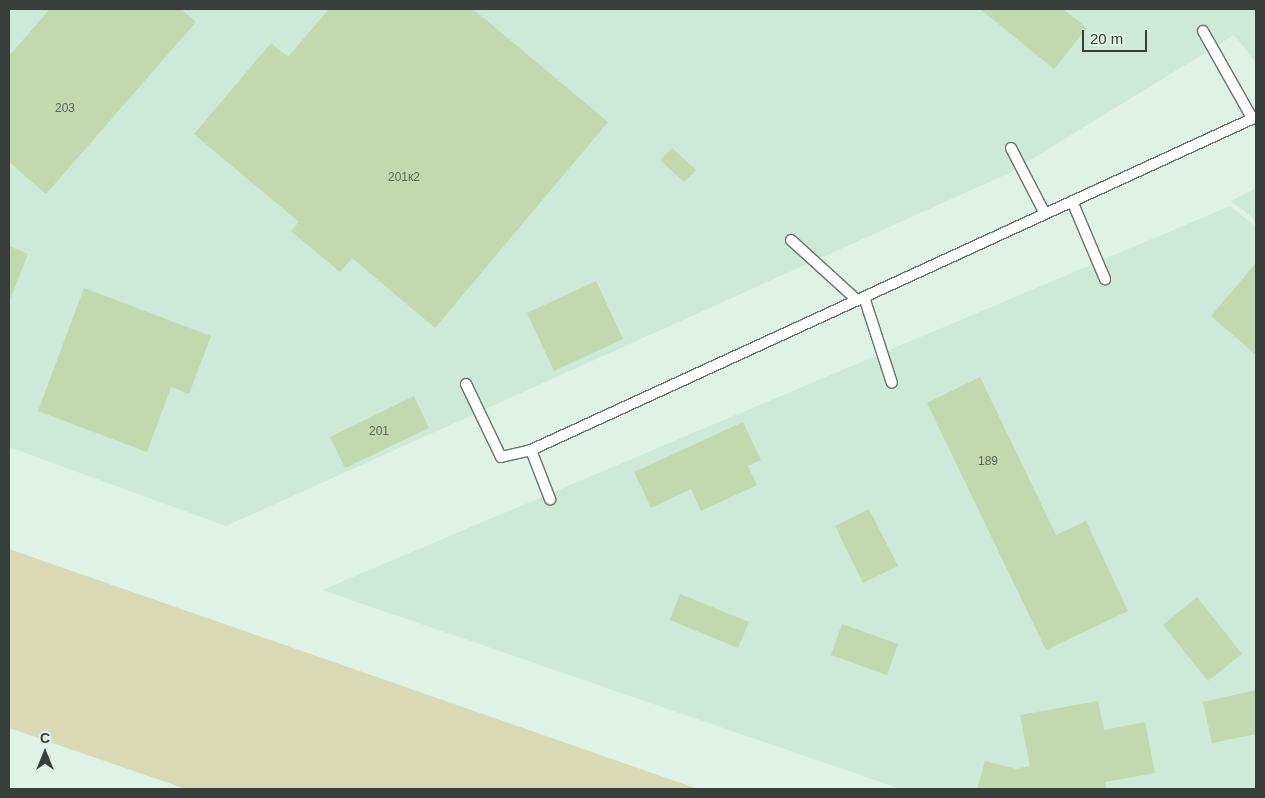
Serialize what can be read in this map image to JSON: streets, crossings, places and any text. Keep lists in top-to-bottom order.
{
  "house_numbers": [
    "203",
    "201к2",
    "201",
    "189"
  ],
  "scale_bar": "20 m",
  "north": "top"
}
